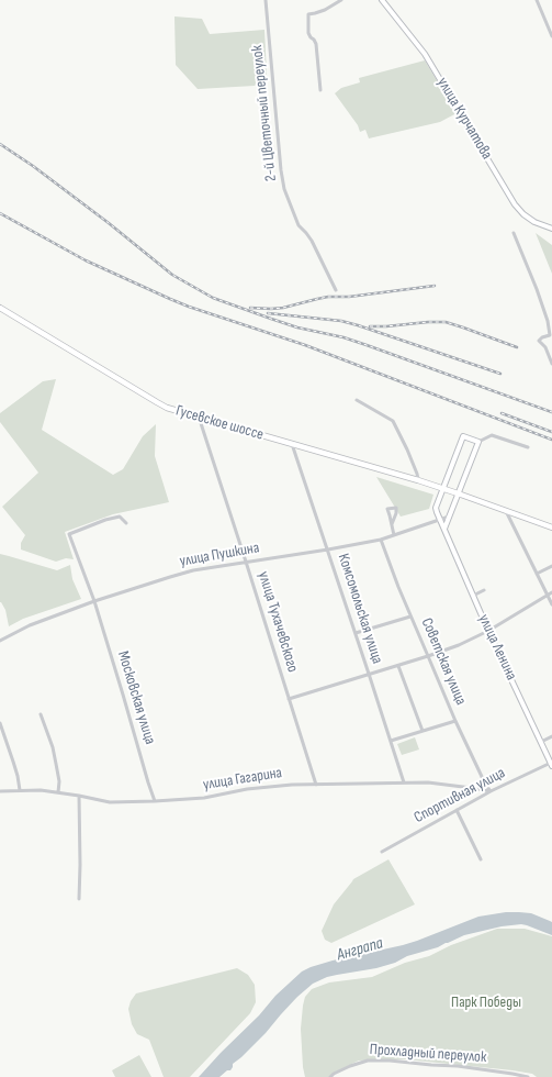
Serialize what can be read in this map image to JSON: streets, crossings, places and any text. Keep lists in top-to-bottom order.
{
  "streets": {
    "highway": ["Гусевское шоссе"],
    "main road": ["улица Курчатова", "улица Ленина"],
    "street": [
      "2-й Цветочный переулок",
      "улица Пушкина",
      "Комсомольская улица",
      "улица Тухачевского",
      "Советская улица",
      "Московская улица",
      "улица Гагарина",
      "Спортивная улица",
      "Прохладный переулок"
    ]
  },
  "crossings": [
    ["Гусевское шоссе", "Комсомольская улица"],
    ["Гусевское шоссе", "улица Тухачевского"],
    ["улица Пушкина", "Комсомольская улица"],
    ["улица Пушкина", "улица Тухачевского"],
    ["улица Пушкина", "улица Ленина"],
    ["улица Пушкина", "Советская улица"],
    ["улица Пушкина", "Московская улица"],
    ["Комсомольская улица", "улица Гагарина"],
    ["улица Тухачевского", "улица Гагарина"],
    ["улица Ленина", "Спортивная улица"],
    ["Советская улица", "улица Гагарина"],
    ["Советская улица", "Спортивная улица"],
    ["Московская улица", "улица Гагарина"],
    ["улица Гагарина", "Спортивная улица"]
  ],
  "water": ["Анграпа"],
  "parks": ["Парк Победы"]
}
